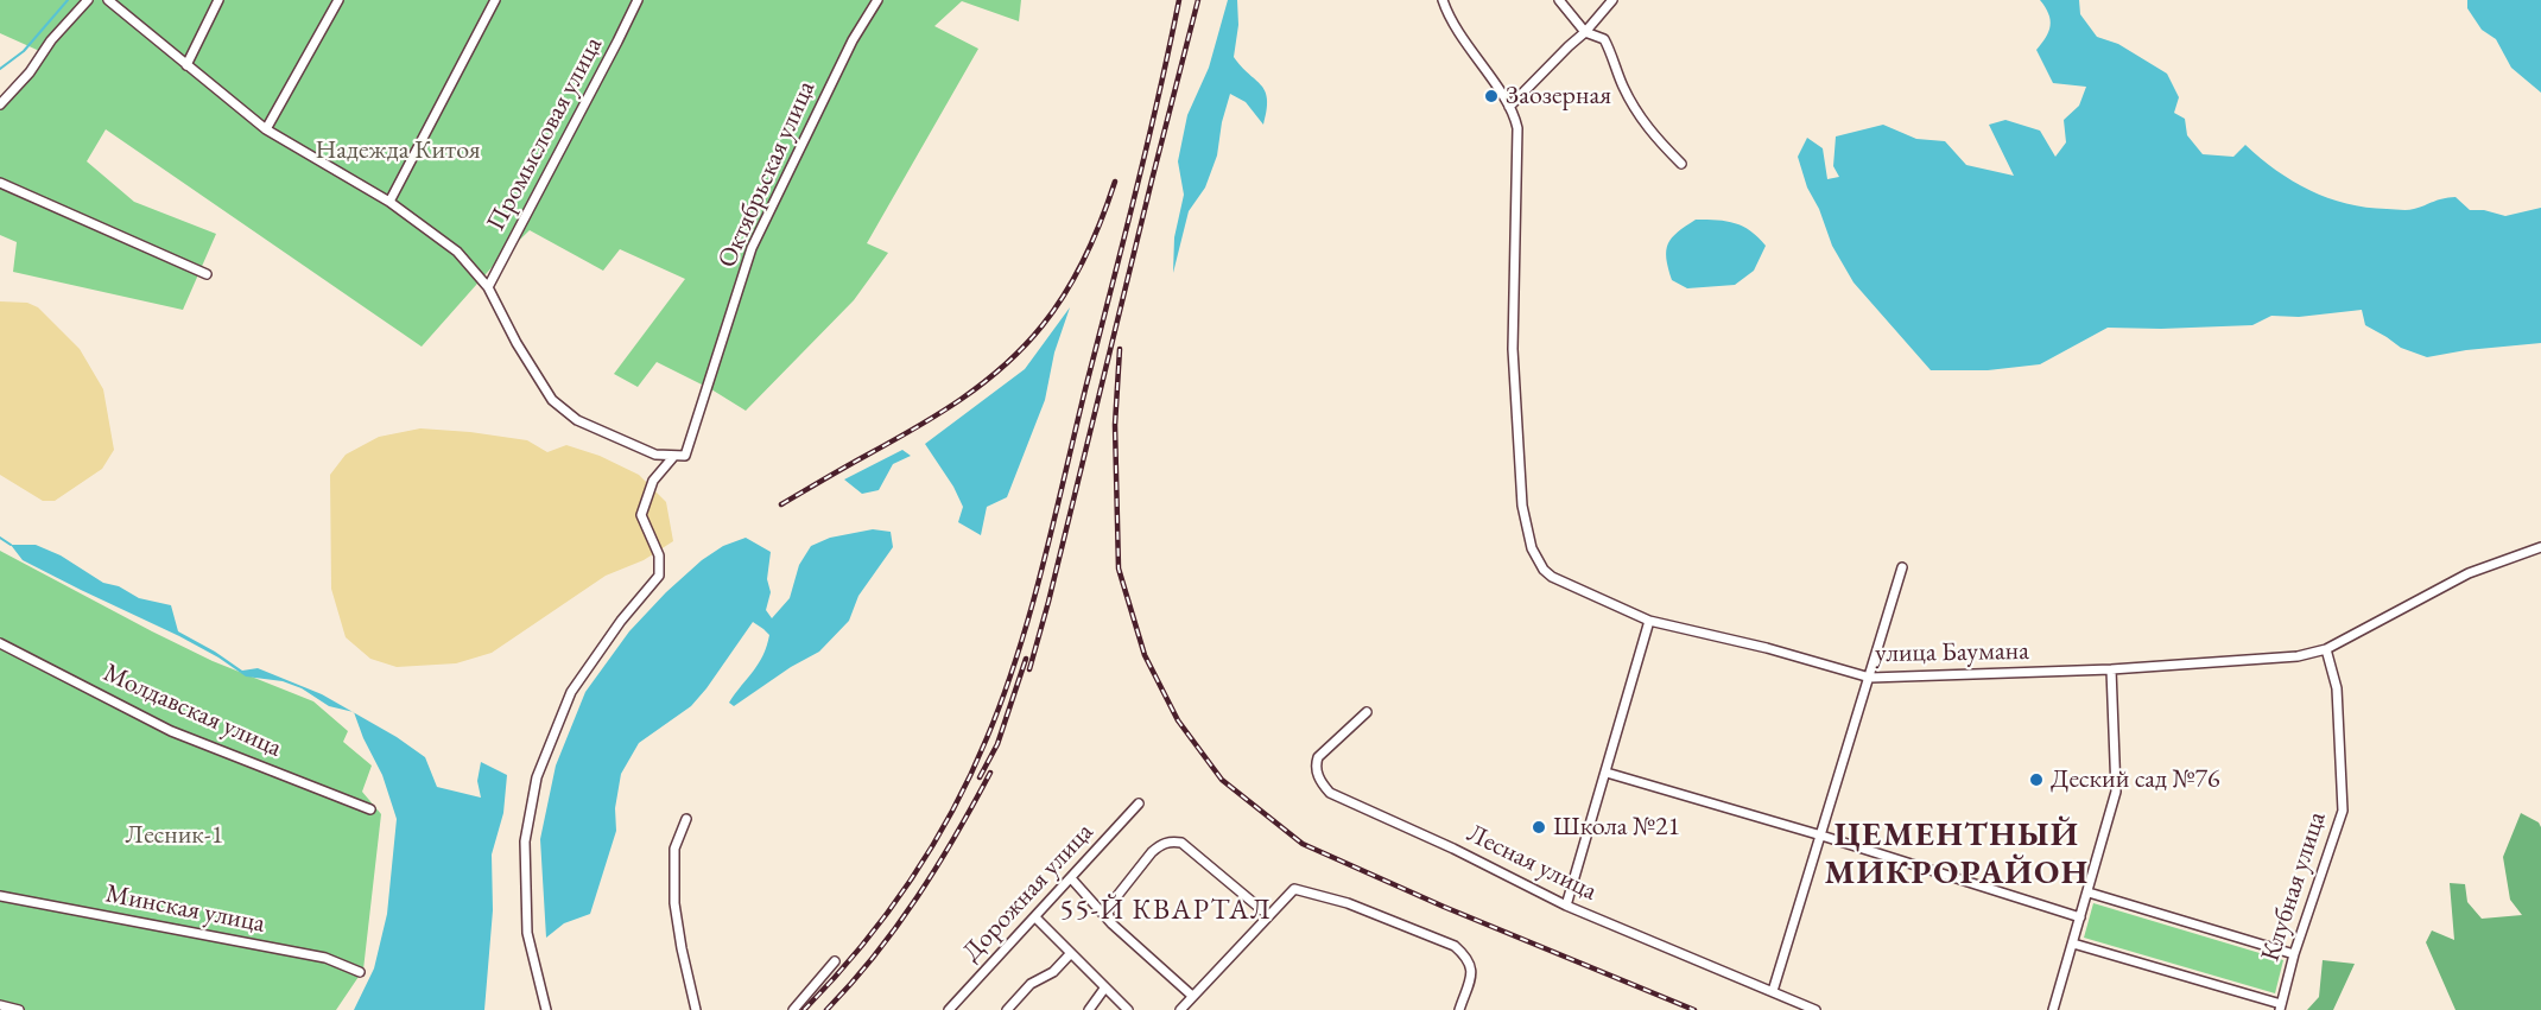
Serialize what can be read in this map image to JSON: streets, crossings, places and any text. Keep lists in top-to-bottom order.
{
  "streets": {
    "street": [
      "Промысловая улица",
      "Октябрьская улица",
      "улица Баумана",
      "Молдавская улица",
      "Лесная улица",
      "Клубная улица",
      "Дорожная улица",
      "Минская улица"
    ]
  },
  "crossings": [
    ["улица Баумана", "Клубная улица"]
  ],
  "districts": ["ЦЕМЕНТНЫЙ МИКРОРАЙОН", "55-Й КВАРТАЛ"],
  "parks": ["Надежда Китоя", "Лесник-1"],
  "places": ["Заозерная", "Деский сад №76", "Школа №21"]
}
